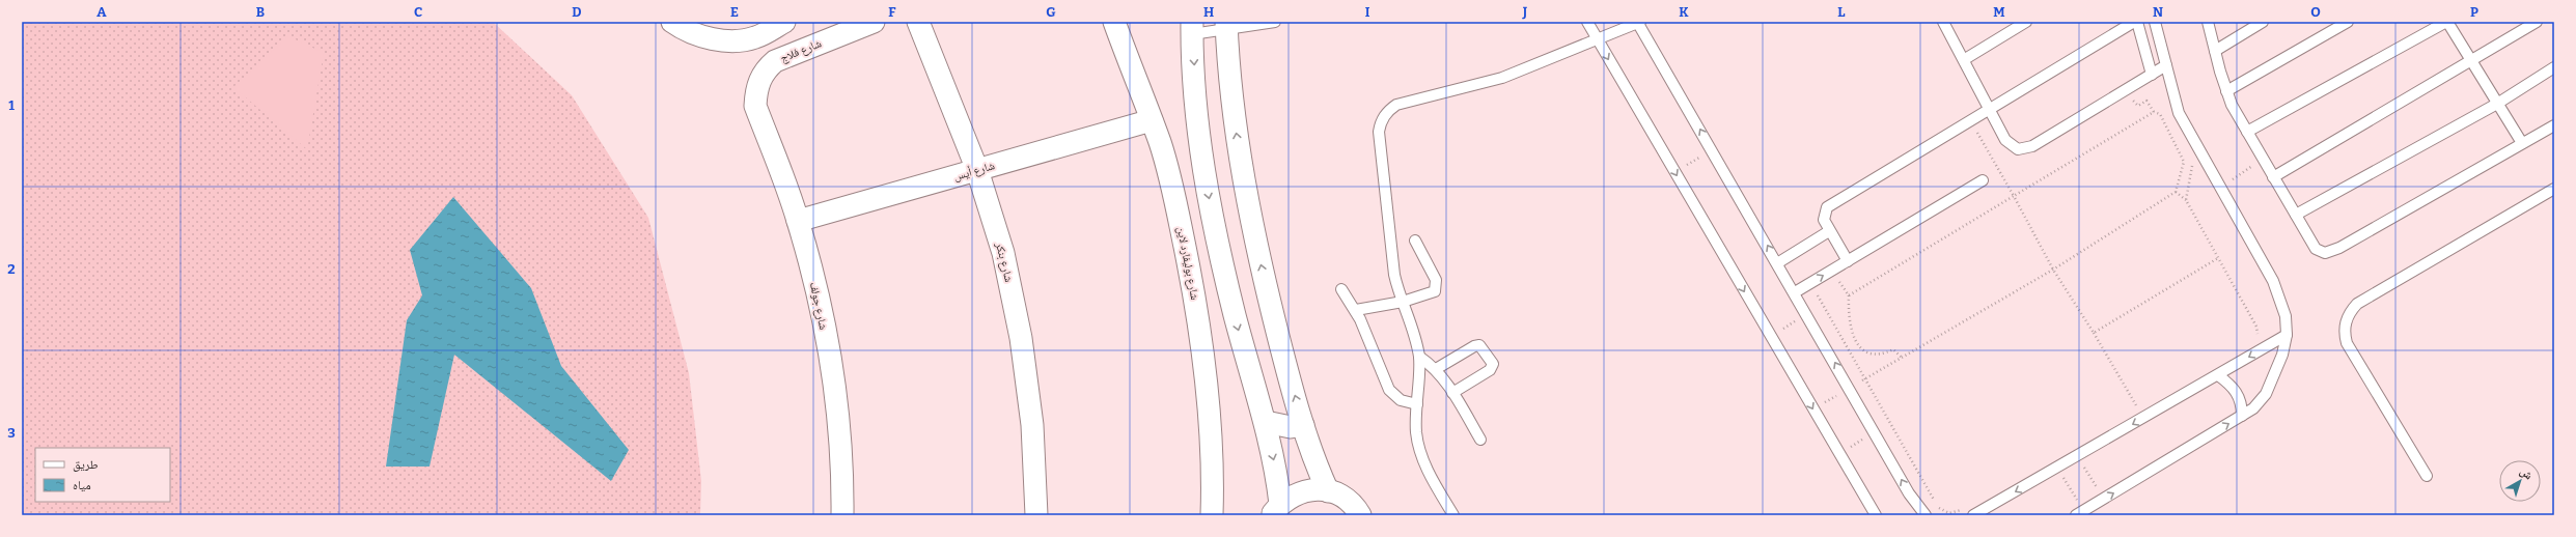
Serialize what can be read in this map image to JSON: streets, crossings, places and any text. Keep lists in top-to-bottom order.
{
  "streets": {
    "street": [
      "شارع فلاج",
      "شارع أيس",
      "شارع بنكر",
      "شارع بوليفارد لاين",
      "شارع جولف"
    ]
  },
  "crossings": [
    ["شارع فلاج", "شارع جولف"],
    ["شارع أيس", "شارع بنكر"],
    ["شارع أيس", "شارع بوليفارد لاين"],
    ["شارع أيس", "شارع جولف"]
  ],
  "legend": ["طريق", "مياه"],
  "north": "top right",
  "grid": {
    "columns": [
      "A",
      "B",
      "C",
      "D",
      "E",
      "F",
      "G",
      "H",
      "I",
      "J",
      "K",
      "L",
      "M",
      "N",
      "O",
      "P"
    ],
    "rows": ["1", "2", "3"]
  }
}
